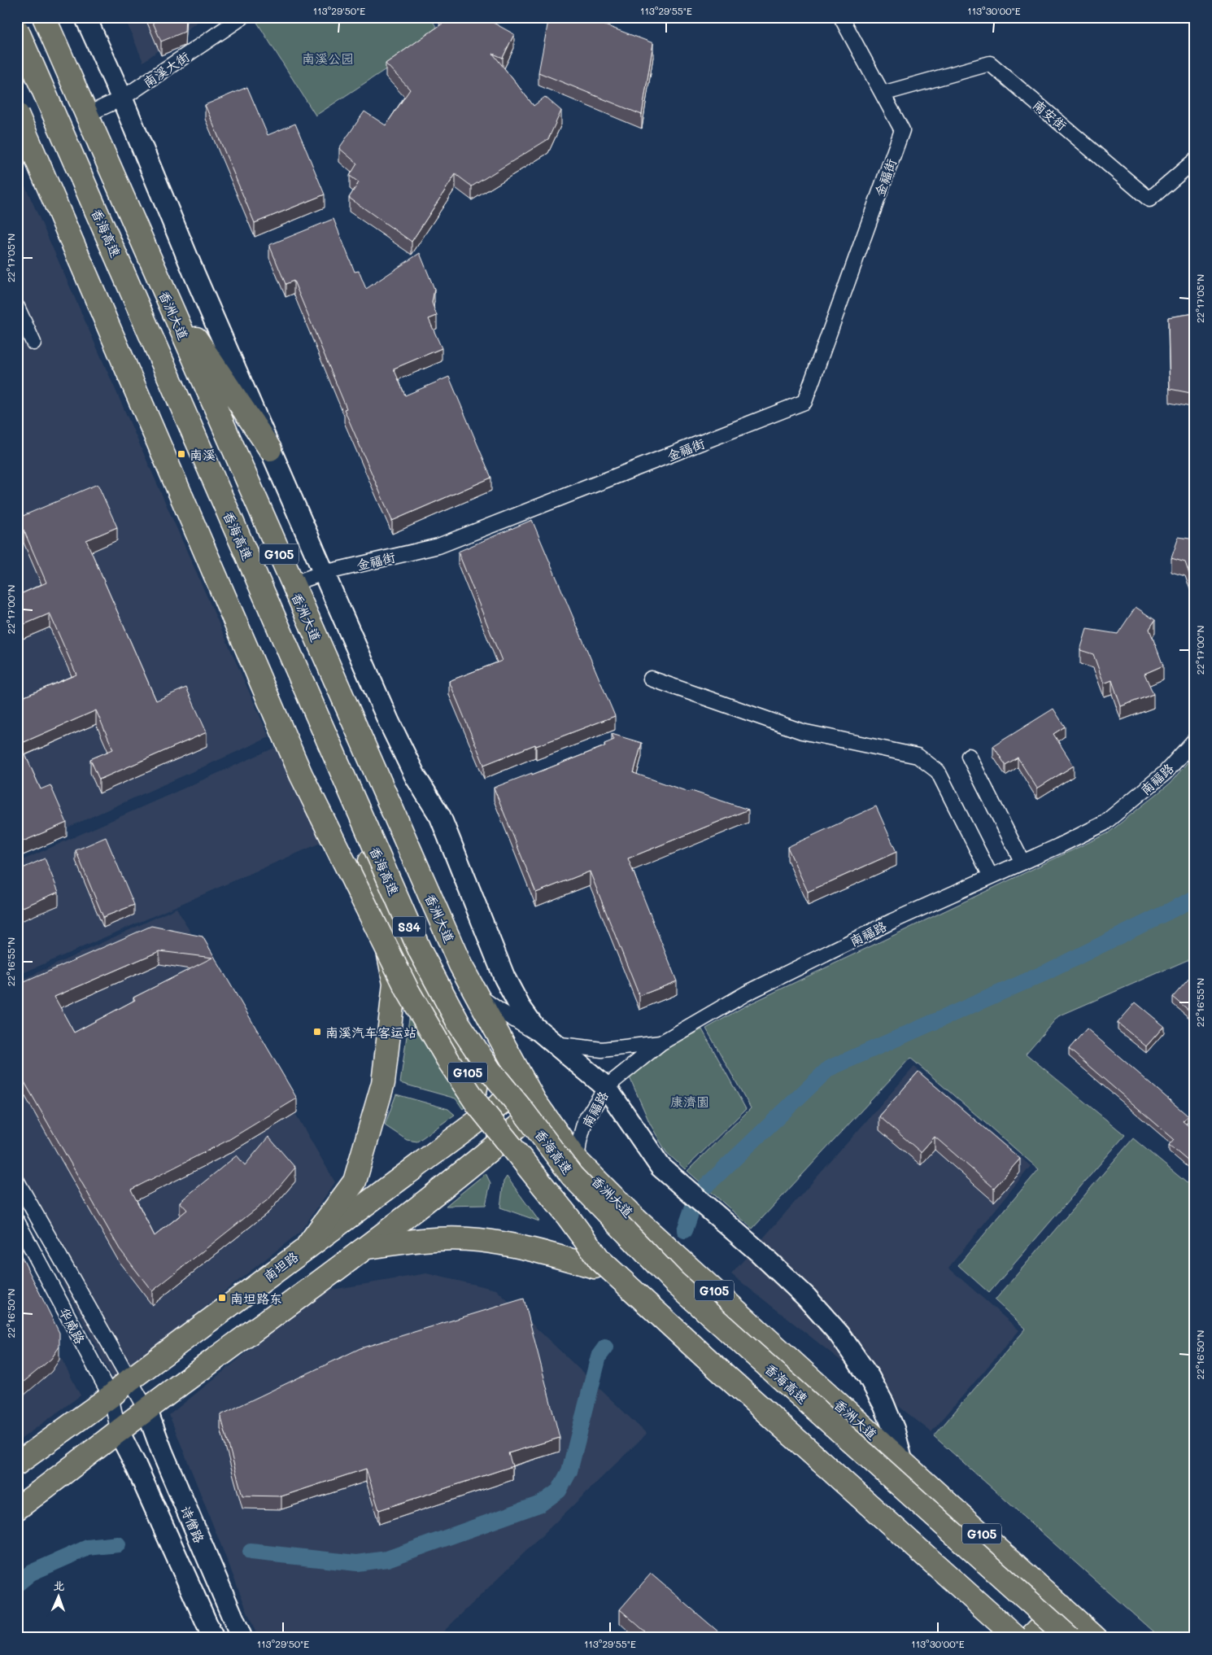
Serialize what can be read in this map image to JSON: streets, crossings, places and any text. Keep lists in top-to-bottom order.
{
  "streets": {
    "main road": [
      "香海高速",
      "香洲大道",
      "G105",
      "S34",
      "南坦路"
    ],
    "street": [
      "南溪大街",
      "南安街",
      "金福街",
      "南福路",
      "华威路",
      "诗僧路"
    ]
  },
  "crossings": [
    ["南溪大街", "香洲大道"],
    ["南安街", "金福街"],
    ["金福街", "香洲大道"],
    ["香洲大道", "南福路"],
    ["香洲大道", "南坦路"],
    ["G105", "南坦路"],
    ["南坦路", "华威路"],
    ["华威路", "诗僧路"]
  ],
  "parks": ["南溪公园", "康濟園"],
  "places": {
    "transit": ["南溪", "南溪汽车客运站", "南坦路东"]
  },
  "north": "top",
  "coordinates": [
    "113°29'50\"E",
    "113°29'55\"E",
    "113°30'00\"E",
    "22°17'05\"N",
    "22°17'00\"N",
    "22°16'55\"N",
    "22°16'50\"N"
  ]
}
